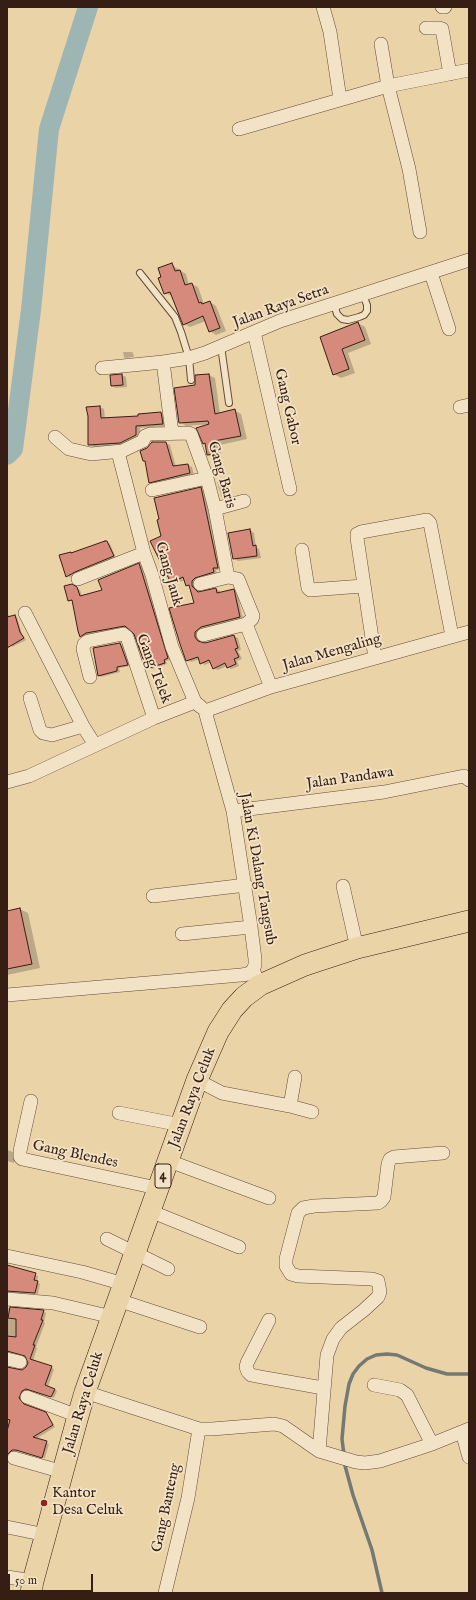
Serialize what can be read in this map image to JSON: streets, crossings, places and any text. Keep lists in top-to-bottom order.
{
  "streets": {
    "highway": ["Jalan Raya Celuk", "4"],
    "street": [
      "Jalan Raya Setra",
      "Gang Gabor",
      "Gang Baris",
      "Gang Jauk",
      "Jalan Mengaling",
      "Gang Telek",
      "Jalan Pandawa",
      "Jalan Ki Dalang Tangsub",
      "Gang Blendes",
      "Gang Banteng"
    ]
  },
  "crossings": [
    ["Jalan Raya Setra", "Gang Gabor"],
    ["Gang Baris", "Gang Jauk"],
    ["Jalan Mengaling", "Jalan Ki Dalang Tangsub"],
    ["Jalan Pandawa", "Jalan Ki Dalang Tangsub"],
    ["Jalan Ki Dalang Tangsub", "Jalan Raya Celuk"],
    ["Jalan Raya Celuk", "Gang Blendes"]
  ],
  "places": ["Kantor Desa Celuk"],
  "scale_bar": "50 m"
}
